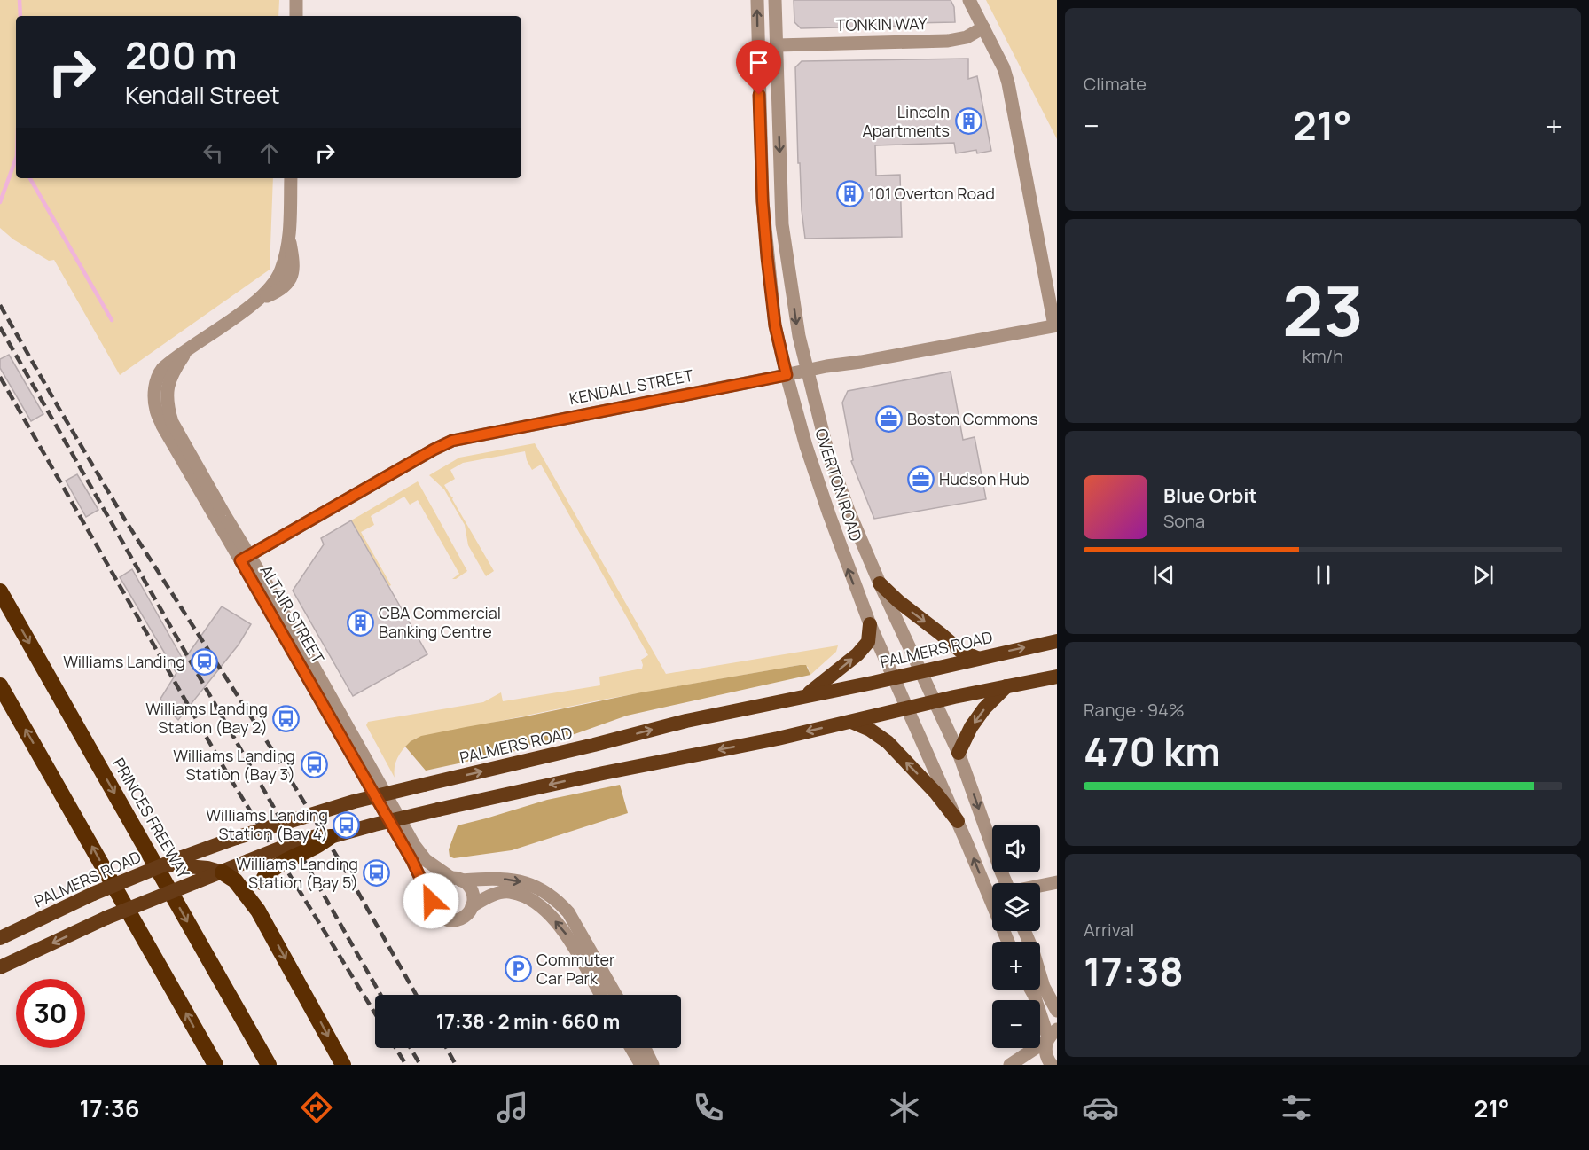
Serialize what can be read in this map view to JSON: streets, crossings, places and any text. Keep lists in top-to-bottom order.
{
  "streets": {
    "highway": ["PALMERS ROAD", "PRINCES FREEWAY"],
    "street": [
      "TONKIN WAY",
      "KENDALL STREET",
      "OVERTON ROAD",
      "ALTAIR STREET"
    ]
  },
  "crossings": [
    ["TONKIN WAY", "OVERTON ROAD"],
    ["KENDALL STREET", "OVERTON ROAD"],
    ["KENDALL STREET", "ALTAIR STREET"],
    ["OVERTON ROAD", "PALMERS ROAD"]
  ],
  "places": {
    "building": ["Lincoln Apartments", "101 Overton Road", "CBA Commercial Banking Centre"],
    "office": ["Boston Commons", "Hudson Hub"],
    "station": ["Williams Landing"],
    "bus stop": [
      "Williams Landing Station (Bay 2)",
      "Williams Landing Station (Bay 3)",
      "Williams Landing Station (Bay 4)",
      "Williams Landing Station (Bay 5)"
    ],
    "parking": ["Commuter Car Park"]
  },
  "page": {
    "tile": [
      "Climate",
      ["23", "km/h"],
      ["Range · 94%", "470 km"],
      ["Arrival", "17:38"]
    ],
    "turn": ["200 m", "Kendall Street"],
    "heat": ["−", "21°", "+"],
    "song": ["Blue Orbit", "Sona"],
    "map_buttons": ["+", "−"],
    "limit": "30",
    "trip": "17:38 · 2 min · 660 m",
    "tabs": ["17:36", "21°"]
  }
}
